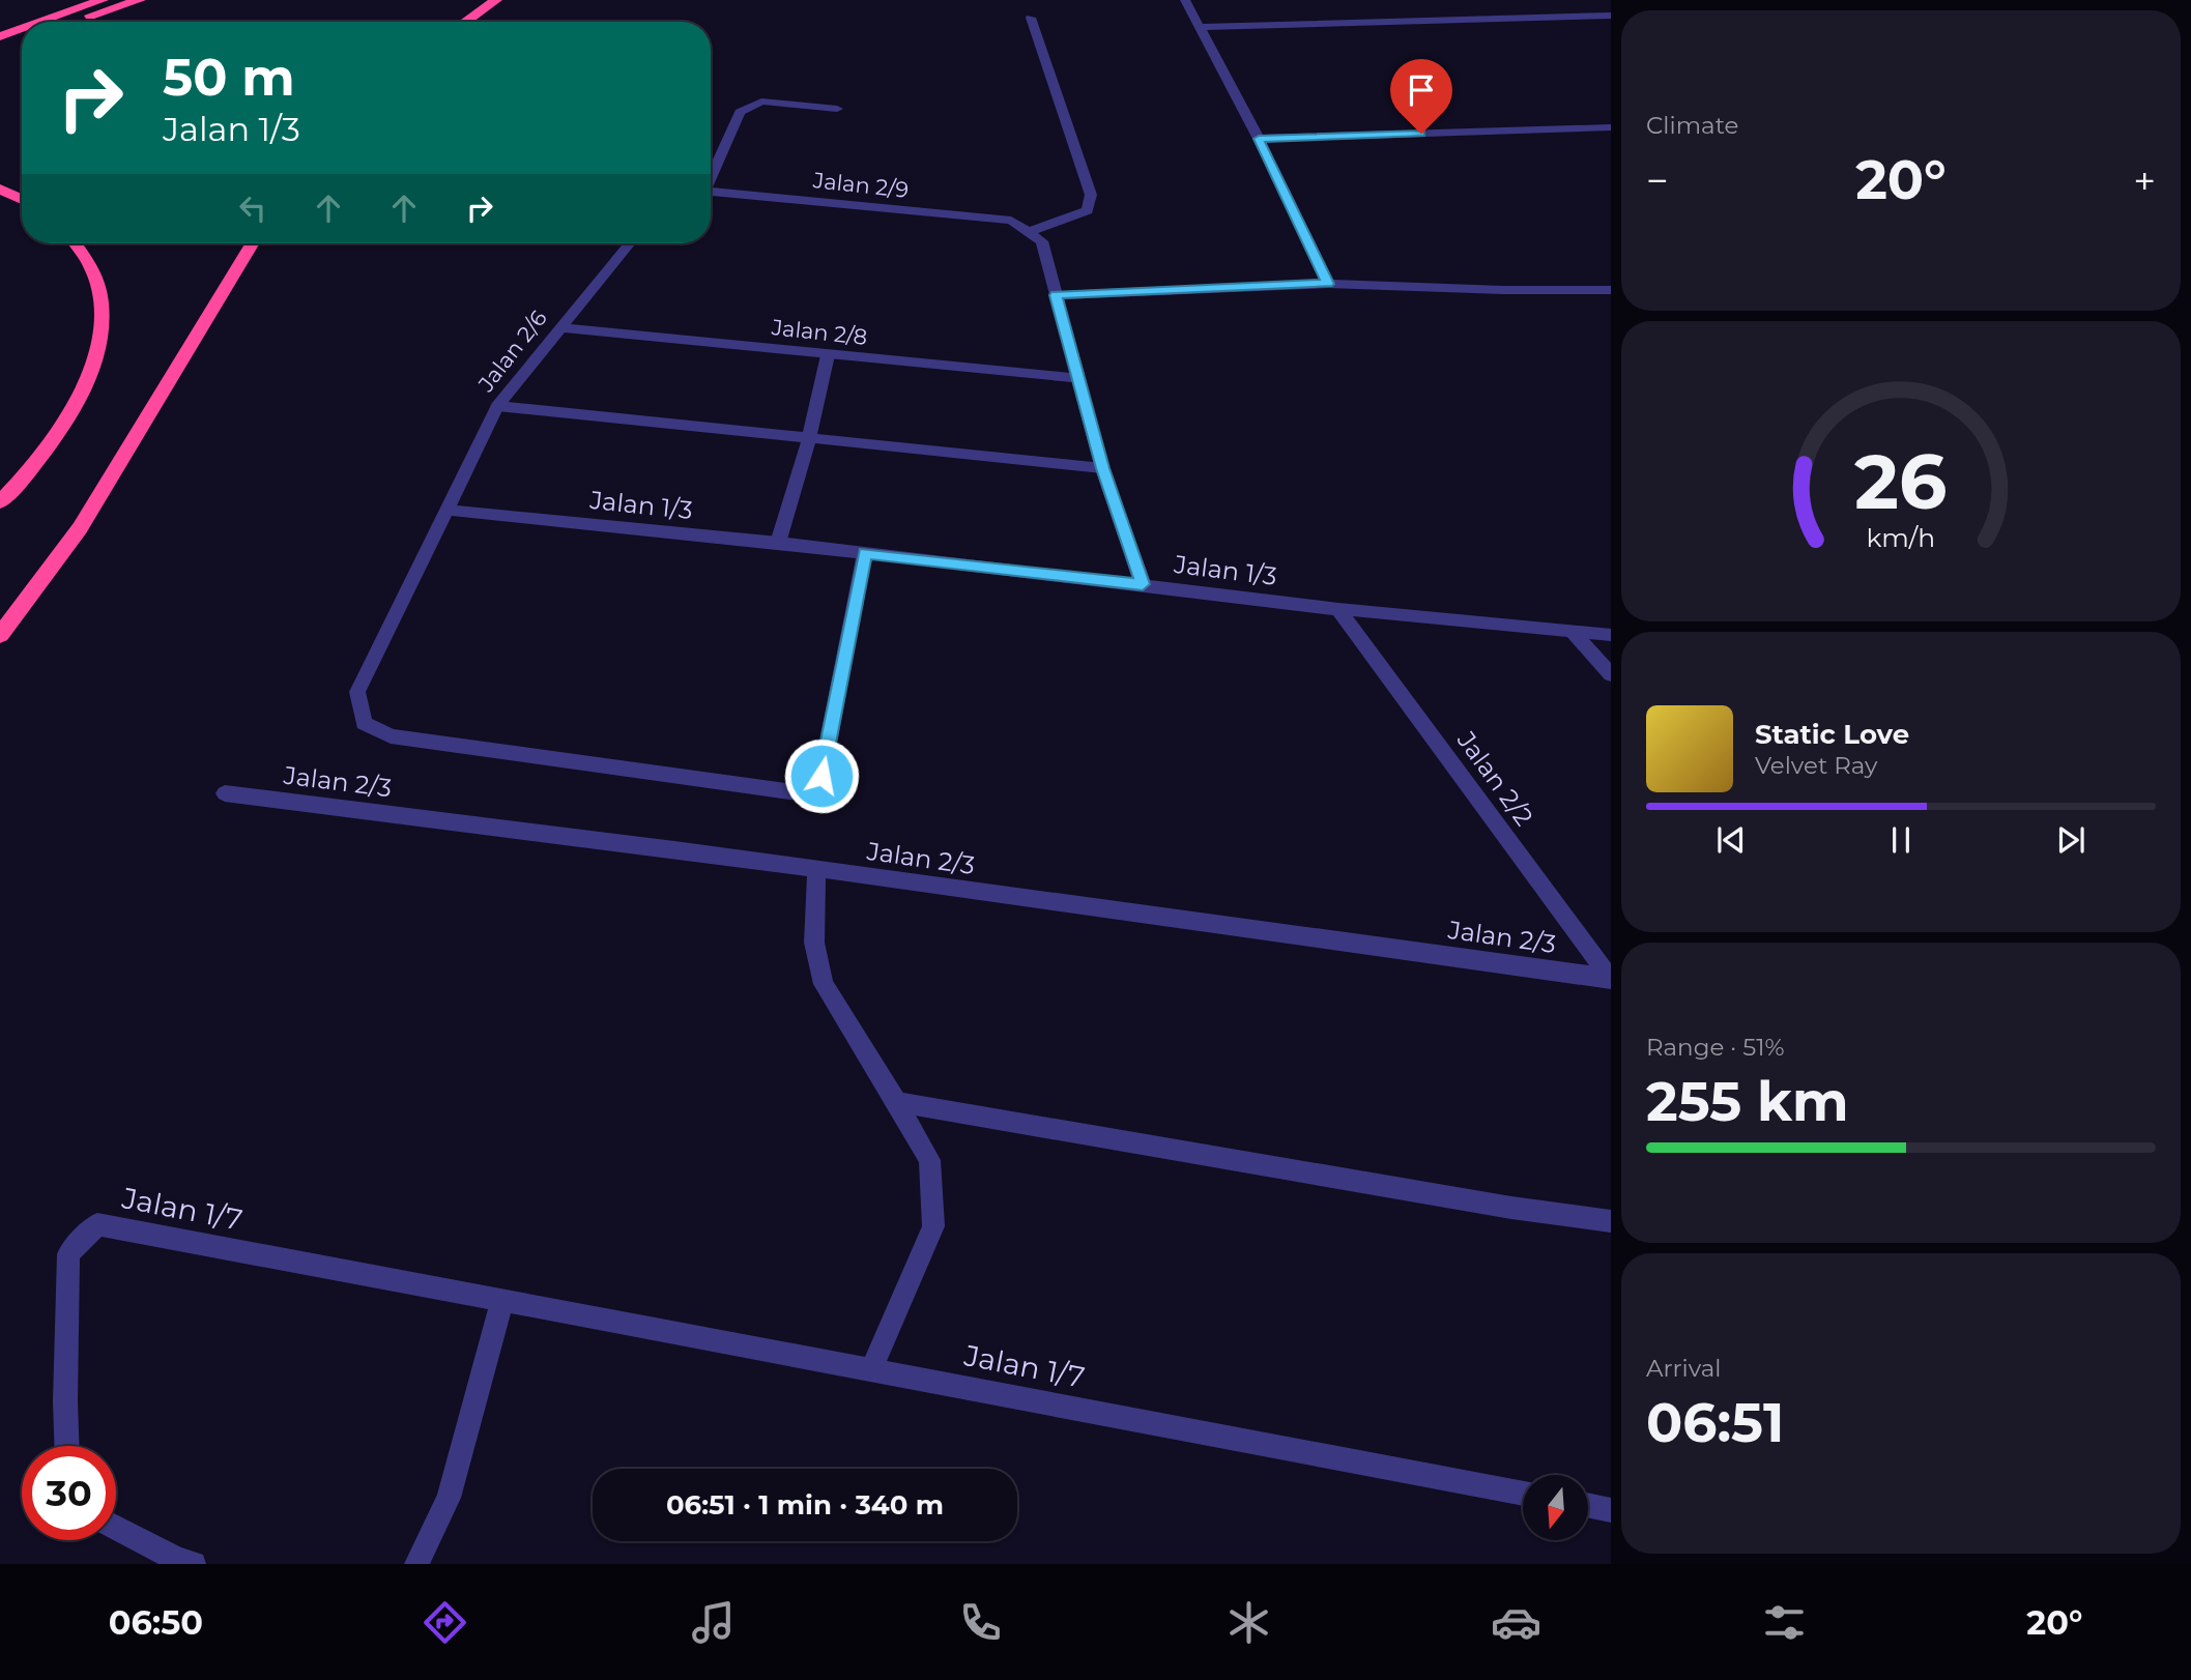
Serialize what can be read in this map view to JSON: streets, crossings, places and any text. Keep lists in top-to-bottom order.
{
  "streets": {
    "street": [
      "Jalan 2/9",
      "Jalan 2/8",
      "Jalan 2/6",
      "Jalan 1/3",
      "Jalan 2/2",
      "Jalan 2/3",
      "Jalan 1/7"
    ]
  },
  "crossings": [
    ["Jalan 2/8", "Jalan 2/6"],
    ["Jalan 2/6", "Jalan 1/3"],
    ["Jalan 1/3", "Jalan 2/2"],
    ["Jalan 2/2", "Jalan 2/3"]
  ],
  "north": "bottom",
  "page": {
    "tile": [
      "Climate",
      ["Range · 51%", "255 km"],
      ["Arrival", "06:51"]
    ],
    "turn": ["50 m", "Jalan 1/3"],
    "heat": ["−", "20°", "+"],
    "song": ["Static Love", "Velvet Ray"],
    "limit": "30",
    "trip": "06:51 · 1 min · 340 m",
    "tabs": ["06:50", "20°"],
    "gauge": ["26", "km/h"]
  }
}
